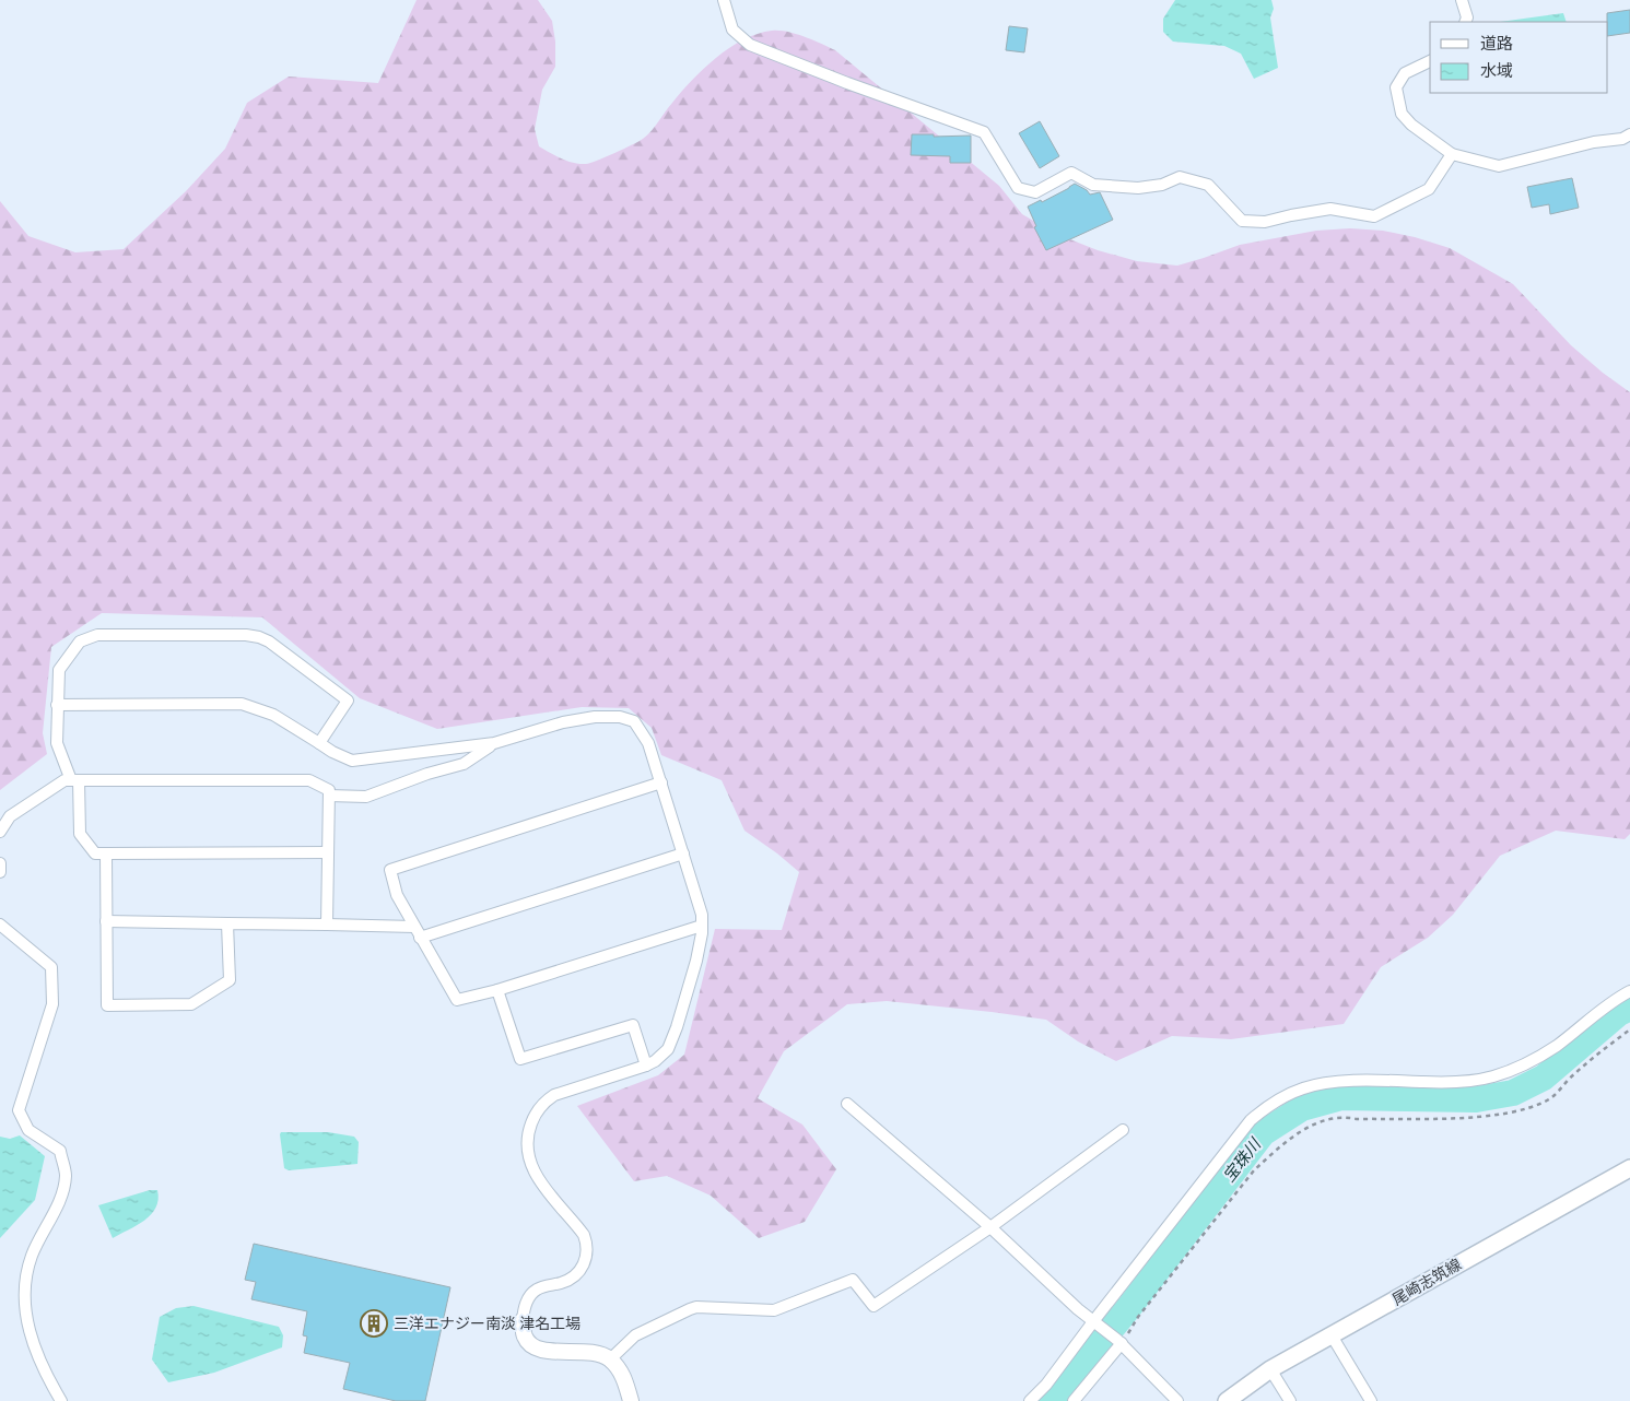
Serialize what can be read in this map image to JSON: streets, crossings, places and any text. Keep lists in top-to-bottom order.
{
  "streets": {
    "main road": ["尾崎志筑線"]
  },
  "water": ["宝珠川"],
  "places": {
    "building": ["三洋エナジー南淡 津名工場"]
  },
  "legend": ["道路", "水域"]
}
